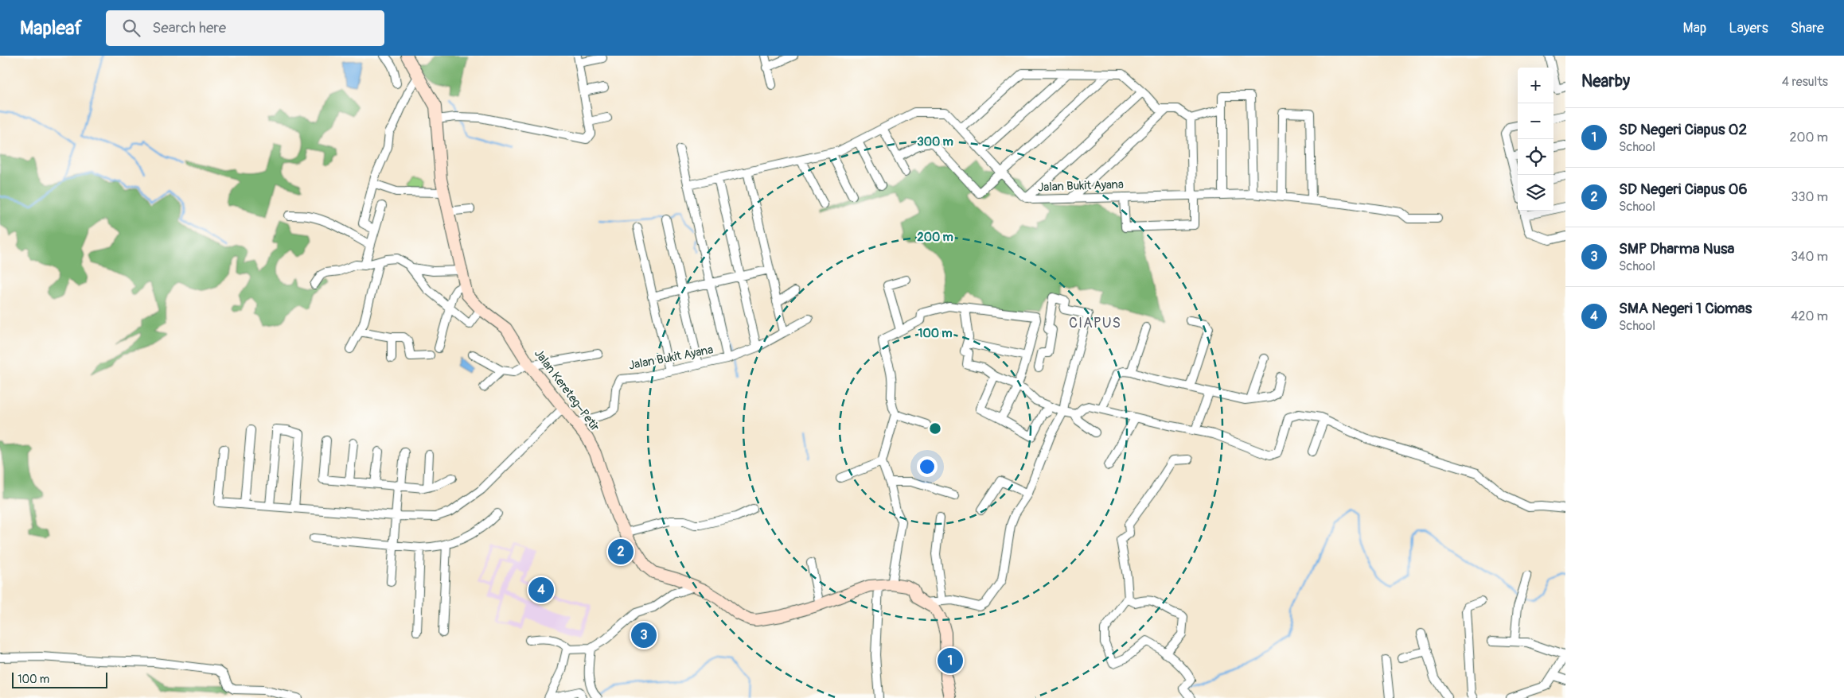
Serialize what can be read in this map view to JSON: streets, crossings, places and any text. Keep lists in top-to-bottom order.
{
  "streets": {
    "street": ["Jalan Bukit Ayana", "Jalan Kereteg–Petir"]
  },
  "crossings": [
    ["Jalan Bukit Ayana", "Jalan Kereteg–Petir"]
  ],
  "districts": ["CIAPUS"],
  "scale_bar": "100 m",
  "page": {
    "header": "Mapleaf",
    "search": "Search here",
    "nav": ["Map", "Layers", "Share"],
    "heading": ["Nearby", "4 results"],
    "map_buttons": ["+", "−"],
    "list": [
      {
        "mark": "1",
        "name": "SD Negeri Ciapus 02",
        "note": "School",
        "value": "200 m"
      },
      {
        "mark": "2",
        "name": "SD Negeri Ciapus 06",
        "note": "School",
        "value": "330 m"
      },
      {
        "mark": "3",
        "name": "SMP Dharma Nusa",
        "note": "School",
        "value": "340 m"
      },
      {
        "mark": "4",
        "name": "SMA Negeri 1 Ciomas",
        "note": "School",
        "value": "420 m"
      }
    ],
    "pins": [
      "2",
      "4",
      "3",
      "1"
    ],
    "scale": "100 m"
  },
  "rings": ["300 m", "200 m", "100 m"]
}
